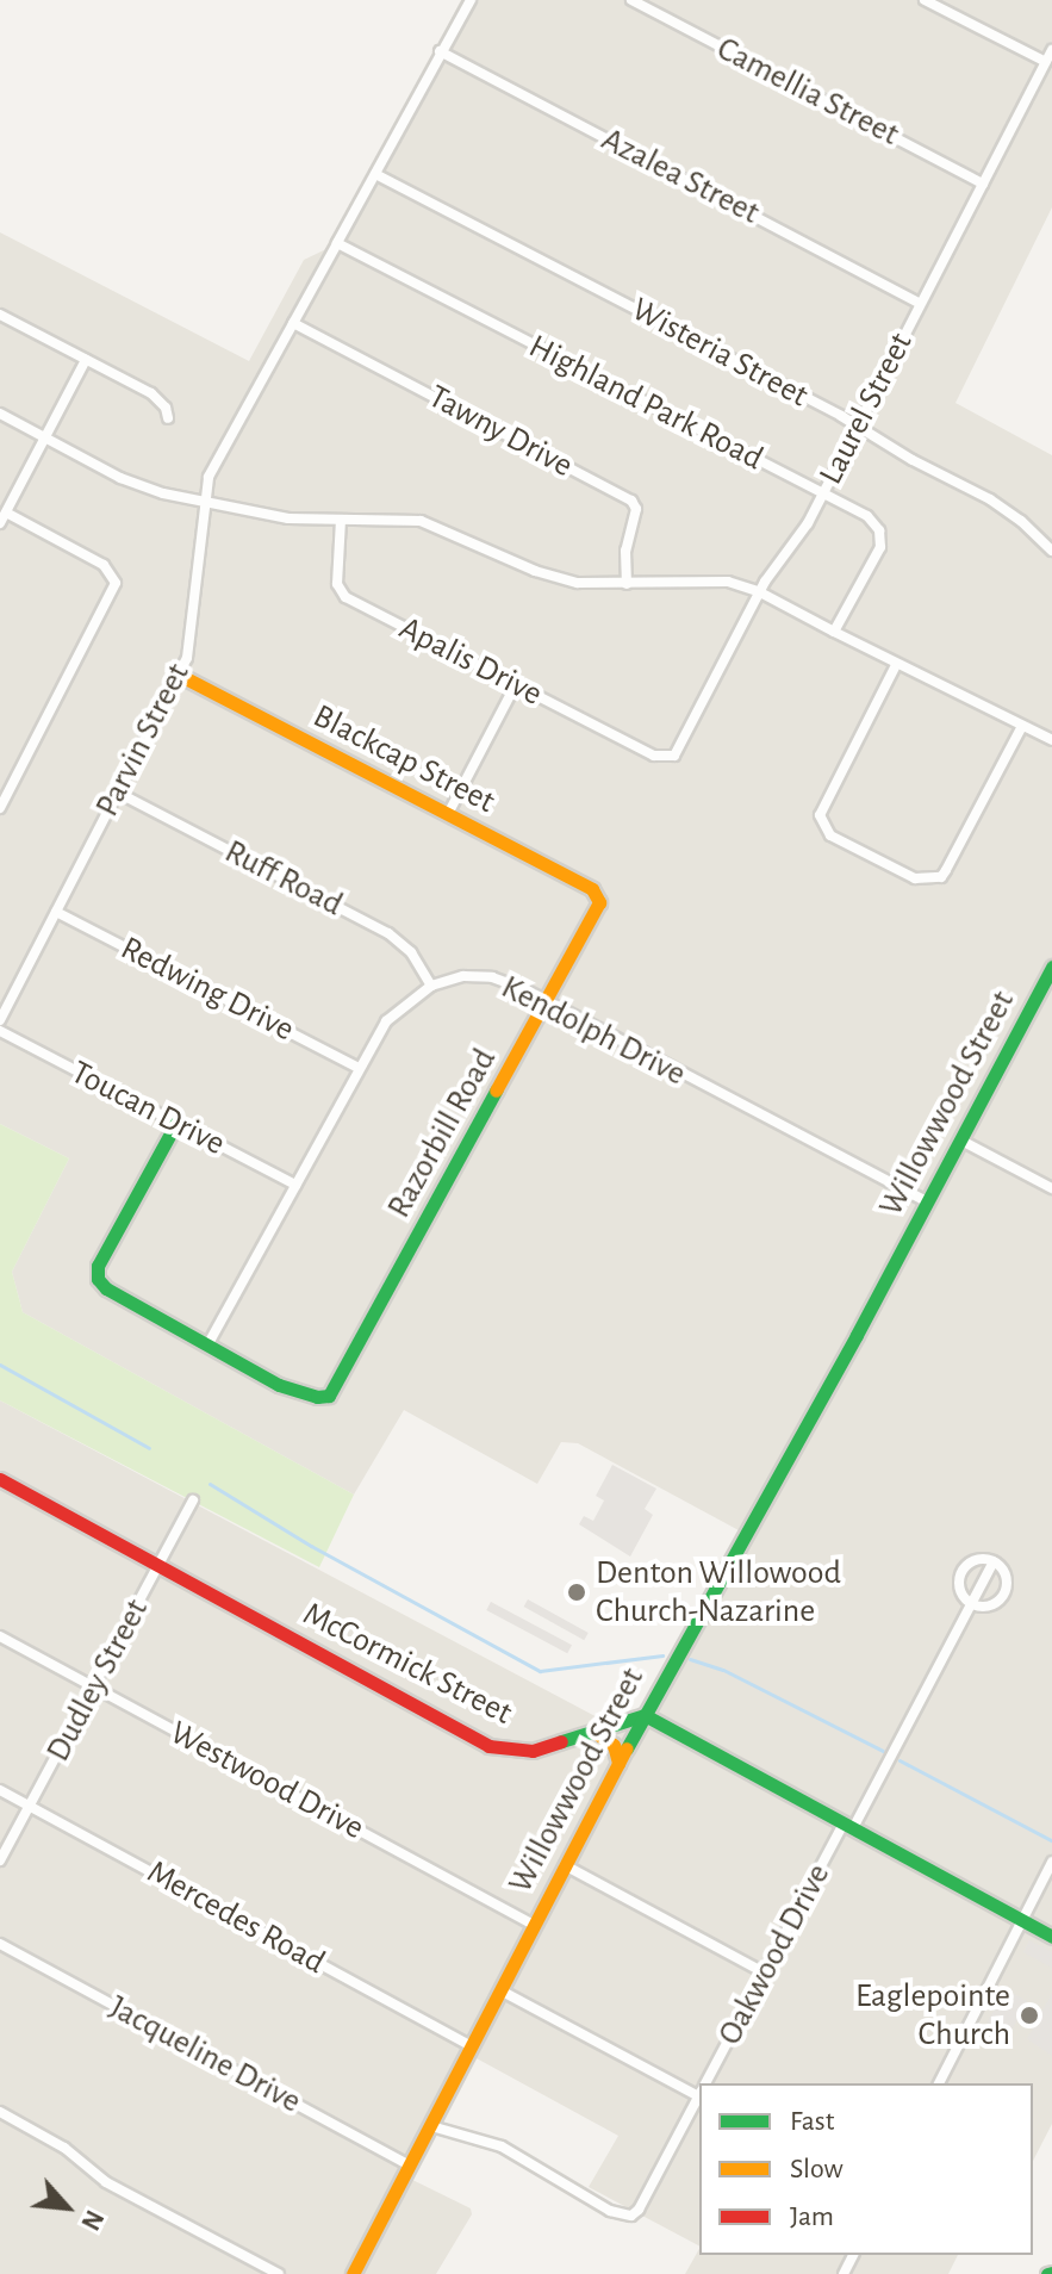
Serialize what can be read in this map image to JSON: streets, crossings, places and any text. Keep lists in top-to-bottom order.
{
  "streets": {
    "street": [
      "Camellia Street",
      "Azalea Street",
      "Wisteria Street",
      "Highland Park Road",
      "Laurel Street",
      "Tawny Drive",
      "Apalis Drive",
      "Parvin Street",
      "Blackcap Street",
      "Ruff Road",
      "Redwing Drive",
      "Kendolph Drive",
      "Willowwood Street",
      "Toucan Drive",
      "Razorbill Road",
      "McCormick Street",
      "Dudley Street",
      "Westwood Drive",
      "Mercedes Road",
      "Oakwood Drive",
      "Jacqueline Drive"
    ]
  },
  "crossings": [
    ["Camellia Street", "Laurel Street"],
    ["Azalea Street", "Laurel Street"],
    ["Wisteria Street", "Laurel Street"],
    ["Highland Park Road", "Laurel Street"],
    ["Highland Park Road", "Parvin Street"],
    ["Laurel Street", "Apalis Drive"],
    ["Tawny Drive", "Parvin Street"],
    ["Parvin Street", "Blackcap Street"],
    ["Parvin Street", "Ruff Road"],
    ["Parvin Street", "Redwing Drive"],
    ["Blackcap Street", "Razorbill Road"],
    ["Ruff Road", "Kendolph Drive"],
    ["Redwing Drive", "Kendolph Drive"],
    ["Kendolph Drive", "Willowwood Street"],
    ["Kendolph Drive", "Toucan Drive"],
    ["Kendolph Drive", "Razorbill Road"],
    ["Willowwood Street", "McCormick Street"],
    ["Willowwood Street", "Westwood Drive"],
    ["Willowwood Street", "Mercedes Road"],
    ["Willowwood Street", "Oakwood Drive"],
    ["Willowwood Street", "Jacqueline Drive"],
    ["McCormick Street", "Dudley Street"],
    ["Dudley Street", "Westwood Drive"],
    ["Dudley Street", "Mercedes Road"]
  ],
  "places": ["Denton Willowood Church-Nazarine", "Eaglepointe Church"],
  "legend": ["Fast", "Slow", "Jam"],
  "north": "bottom right"
}
